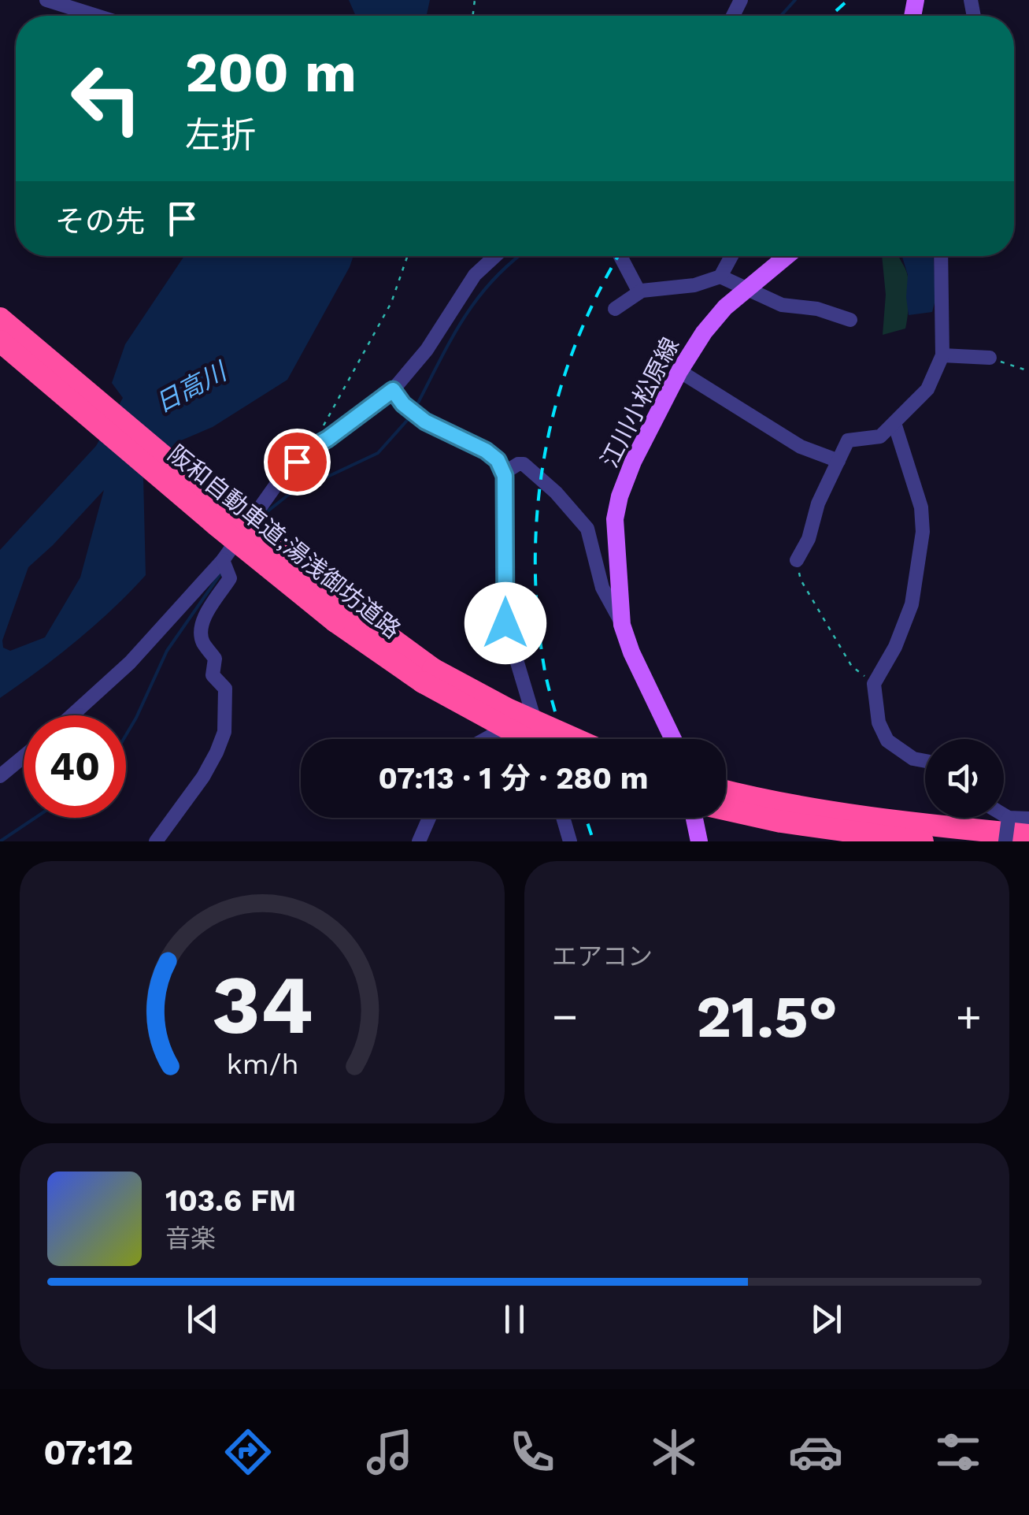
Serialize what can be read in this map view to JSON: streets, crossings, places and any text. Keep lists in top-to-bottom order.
{
  "streets": {
    "highway": ["阪和自動車道;湯浅御坊道路"],
    "main road": ["江川小松原線"]
  },
  "water": ["日高川"],
  "page": {
    "turn": ["200 m", "左折"],
    "then": "その先",
    "limit": "40",
    "trip": "07:13 · 1 分 · 280 m",
    "tile": "エアコン",
    "heat": ["−", "21.5°", "+"],
    "song": ["103.6 FM", "音楽"],
    "tabs": "07:12",
    "gauge": ["34", "km/h"]
  }
}
